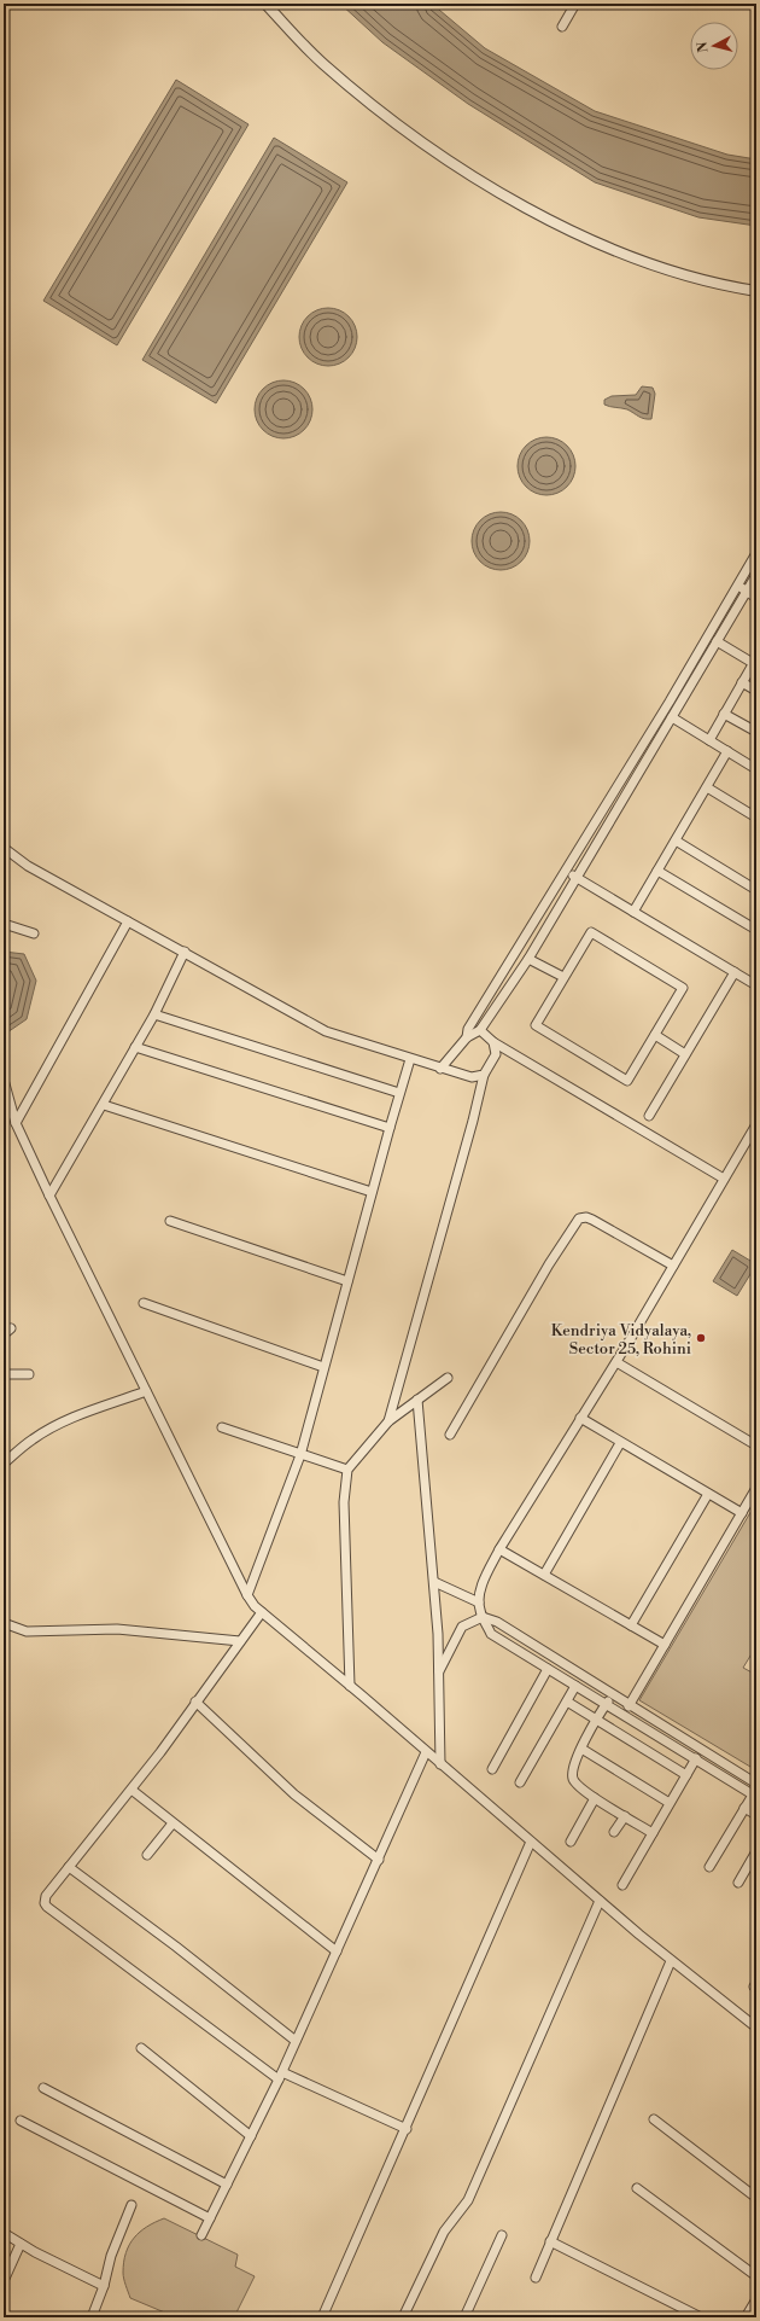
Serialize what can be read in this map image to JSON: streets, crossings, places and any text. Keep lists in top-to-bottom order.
{
  "places": ["Kendriya Vidyalaya, Sector 25, Rohini"],
  "north": "left"
}
